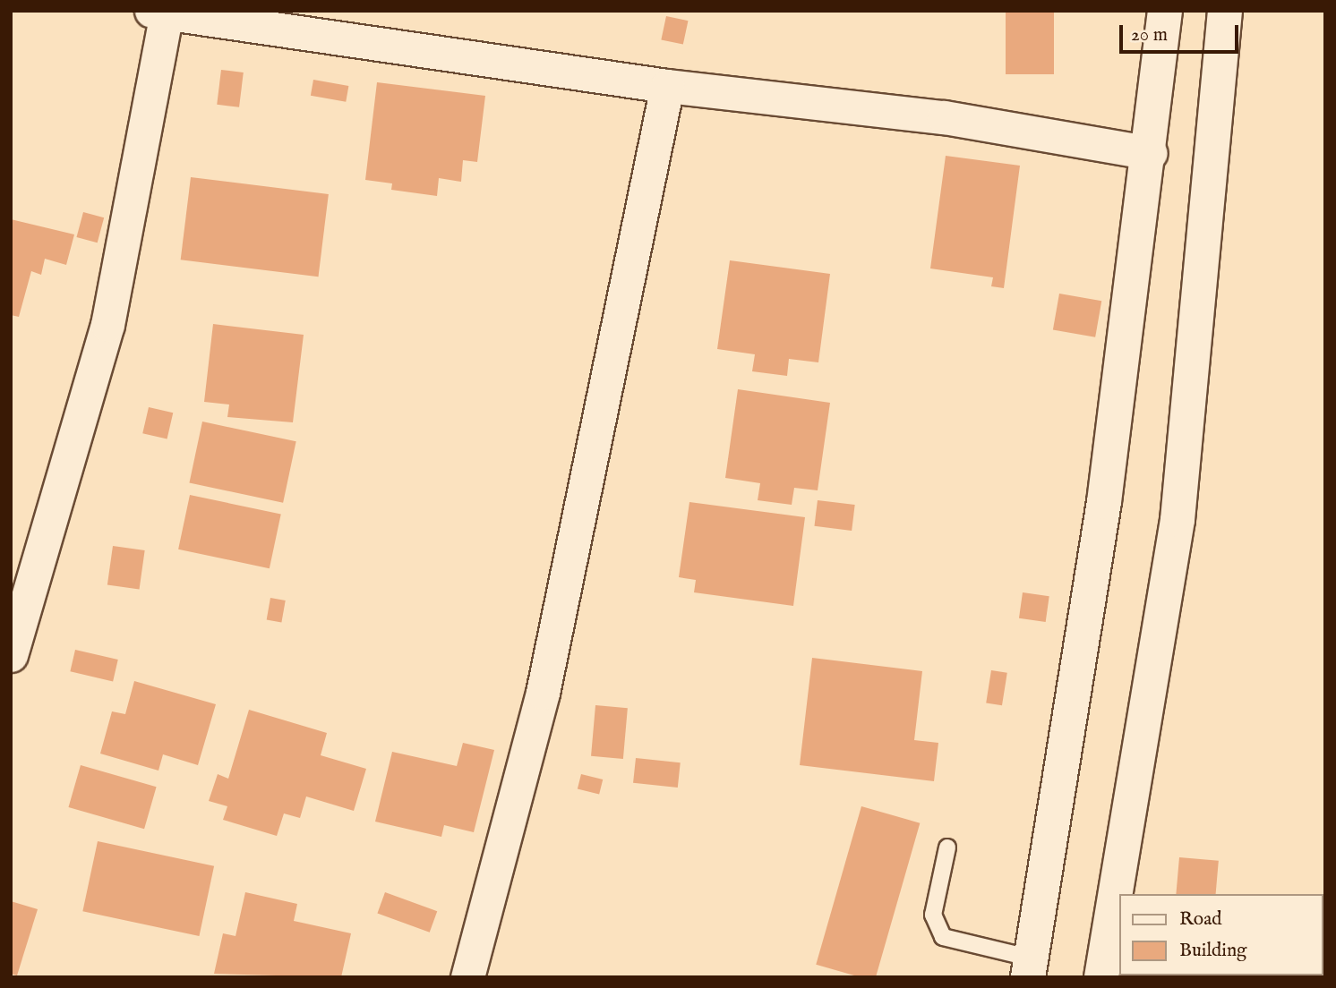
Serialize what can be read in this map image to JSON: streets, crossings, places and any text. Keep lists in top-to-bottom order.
{
  "legend": ["Road", "Building"],
  "scale_bar": "20 m"
}
